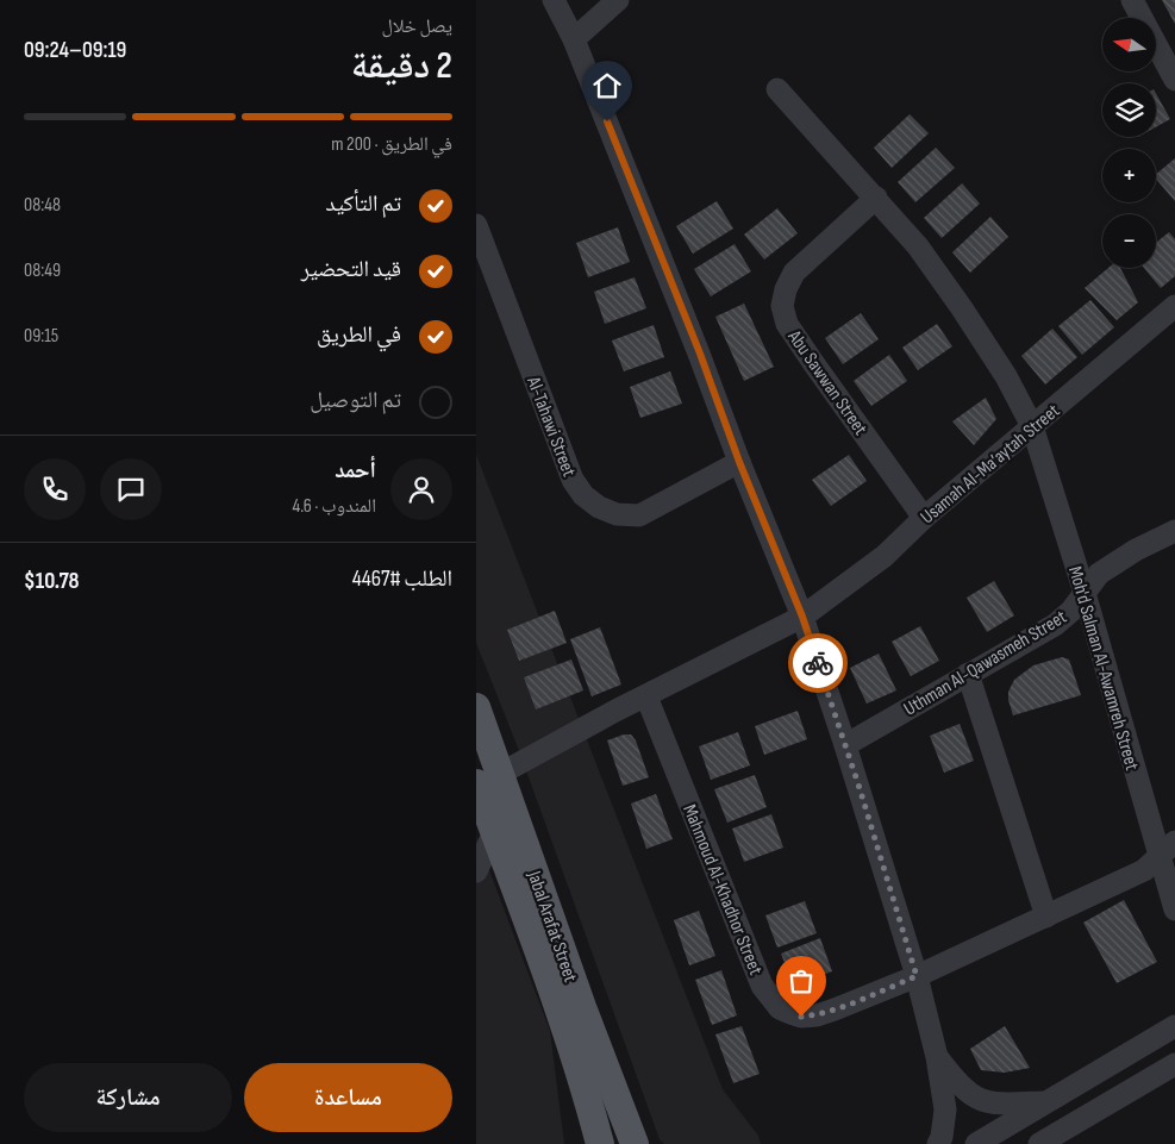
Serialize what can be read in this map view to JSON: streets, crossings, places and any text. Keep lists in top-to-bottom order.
{
  "streets": {
    "main road": ["Jabal Arafat Street"],
    "street": [
      "Abu Sawwan Street",
      "Al-Tahawi Street",
      "Usamah Al-Ma’aytah Street",
      "Uthman Al-Qawasmeh Street",
      "Moh'd Salman Al-Awamreh Street",
      "Mahmoud Al-Khadhor Street"
    ]
  },
  "crossings": [
    ["Abu Sawwan Street", "Usamah Al-Ma’aytah Street"],
    ["Usamah Al-Ma’aytah Street", "Moh'd Salman Al-Awamreh Street"],
    ["Usamah Al-Ma’aytah Street", "Mahmoud Al-Khadhor Street"],
    ["Usamah Al-Ma’aytah Street", "Jabal Arafat Street"],
    ["Uthman Al-Qawasmeh Street", "Moh'd Salman Al-Awamreh Street"],
    ["Moh'd Salman Al-Awamreh Street", "Mahmoud Al-Khadhor Street"]
  ],
  "north": "left",
  "page": {
    "heading": ["2 دقيقة", "يصل خلال", "09:19–09:24"],
    "panel": [
      "أحمد",
      "المندوب · 4.6",
      "الطلب #4467",
      "$10.78"
    ],
    "map_buttons": ["+", "−"],
    "bar": "في الطريق · 200 m",
    "list": [
      ["تم التأكيد", "08:48"],
      ["قيد التحضير", "08:49"],
      ["في الطريق", "09:15"],
      "تم التوصيل"
    ],
    "buttons": ["مساعدة", "مشاركة"]
  }
}
